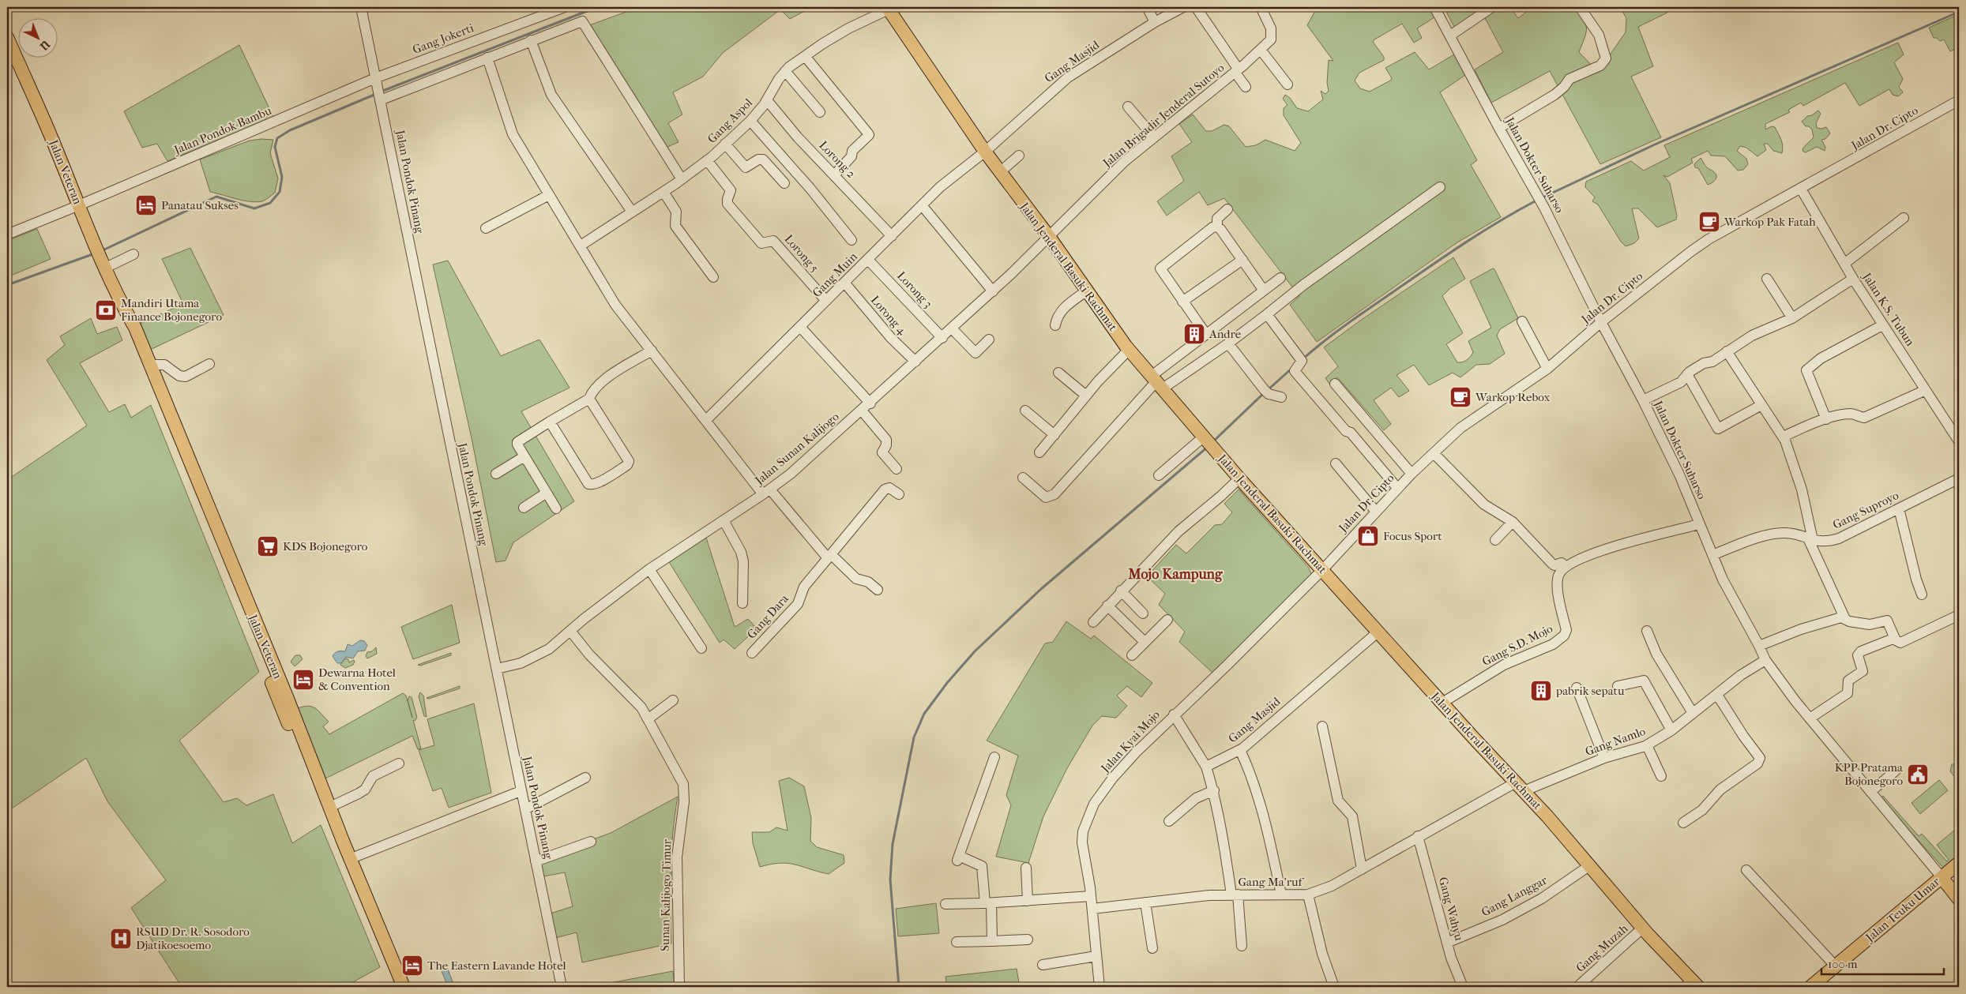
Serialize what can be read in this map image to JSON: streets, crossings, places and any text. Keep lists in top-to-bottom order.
{
  "streets": {
    "main road": ["Jalan Veteran", "Jalan Jenderal Basuki Rachmat", "Jalan Teuku Umar"],
    "street": [
      "Gang Jokerti",
      "Gang Masjid",
      "Jalan Brigadir Jenderal Sutoyo",
      "Gang Aspol",
      "Jalan Dr. Cipto",
      "Jalan Pondok Bambu",
      "Lorong 2",
      "Jalan Dokter Suharso",
      "Jalan Pondok Pinang",
      "Lorong 5",
      "Gang Muin",
      "Lorong 3",
      "Jalan K.S. Tubun",
      "Lorong 4",
      "Jalan Sunan Kalijogo",
      "Gang Suproyo",
      "Gang Dara",
      "Gang S.D. Mojo",
      "Jalan Kyai Mojo",
      "Gang Namlo",
      "Gang Ma'ruf",
      "Sunan Kalijogo Timur",
      "Gang Langgar",
      "Gang Wahyu",
      "Gang Muzah"
    ]
  },
  "crossings": [
    ["Gang Jokerti", "Jalan Pondok Bambu"],
    ["Gang Jokerti", "Jalan Pondok Pinang"],
    ["Gang Masjid", "Jalan Jenderal Basuki Rachmat"],
    ["Gang Masjid", "Gang Muin"],
    ["Jalan Brigadir Jenderal Sutoyo", "Jalan Jenderal Basuki Rachmat"],
    ["Jalan Brigadir Jenderal Sutoyo", "Jalan Sunan Kalijogo"],
    ["Gang Aspol", "Lorong 2"],
    ["Gang Aspol", "Lorong 5"],
    ["Gang Aspol", "Jalan Jenderal Basuki Rachmat"],
    ["Jalan Dr. Cipto", "Jalan Dokter Suharso"],
    ["Jalan Dr. Cipto", "Jalan Jenderal Basuki Rachmat"],
    ["Jalan Dr. Cipto", "Jalan K.S. Tubun"],
    ["Jalan Dr. Cipto", "Jalan Kyai Mojo"],
    ["Jalan Pondok Bambu", "Jalan Veteran"],
    ["Jalan Pondok Bambu", "Jalan Pondok Pinang"],
    ["Lorong 2", "Gang Muin"],
    ["Jalan Dokter Suharso", "Gang Suproyo"],
    ["Jalan Dokter Suharso", "Gang Namlo"],
    ["Jalan Dokter Suharso", "Jalan Teuku Umar"],
    ["Jalan Pondok Pinang", "Jalan Sunan Kalijogo"],
    ["Lorong 5", "Gang Muin"],
    ["Jalan Jenderal Basuki Rachmat", "Gang Muin"],
    ["Jalan Jenderal Basuki Rachmat", "Jalan Sunan Kalijogo"],
    ["Jalan Jenderal Basuki Rachmat", "Gang S.D. Mojo"],
    ["Jalan Jenderal Basuki Rachmat", "Jalan Kyai Mojo"],
    ["Jalan Jenderal Basuki Rachmat", "Gang Namlo"],
    ["Jalan Jenderal Basuki Rachmat", "Gang Ma'ruf"],
    ["Jalan Jenderal Basuki Rachmat", "Gang Langgar"],
    ["Jalan Jenderal Basuki Rachmat", "Gang Muzah"],
    ["Gang Muin", "Lorong 3"],
    ["Gang Muin", "Lorong 4"],
    ["Lorong 3", "Jalan Sunan Kalijogo"],
    ["Lorong 4", "Jalan Sunan Kalijogo"],
    ["Jalan Sunan Kalijogo", "Sunan Kalijogo Timur"],
    ["Jalan Kyai Mojo", "Gang Ma'ruf"],
    ["Gang Namlo", "Gang Ma'ruf"],
    ["Gang Ma'ruf", "Gang Wahyu"],
    ["Gang Langgar", "Gang Wahyu"]
  ],
  "districts": ["Mojo Kampung"],
  "places": {
    "hotel": ["Panatau Sukses", "Dewarna Hotel & Convention", "The Eastern Lavande Hotel"],
    "cafe": ["Warkop Pak Fatah", "Warkop Rebox"],
    "bank": ["Mandiri Utama Finance Bojonegoro"],
    "building": ["Andre", "pabrik sepatu"],
    "shop": ["Focus Sport"],
    "supermarket": ["KDS Bojonegoro"],
    "public building": ["KPP Pratama Bojonegoro"],
    "hospital": ["RSUD Dr. R. Sosodoro Djatikoesoemo"]
  },
  "scale_bar": "100 m",
  "north": "bottom right"
}
